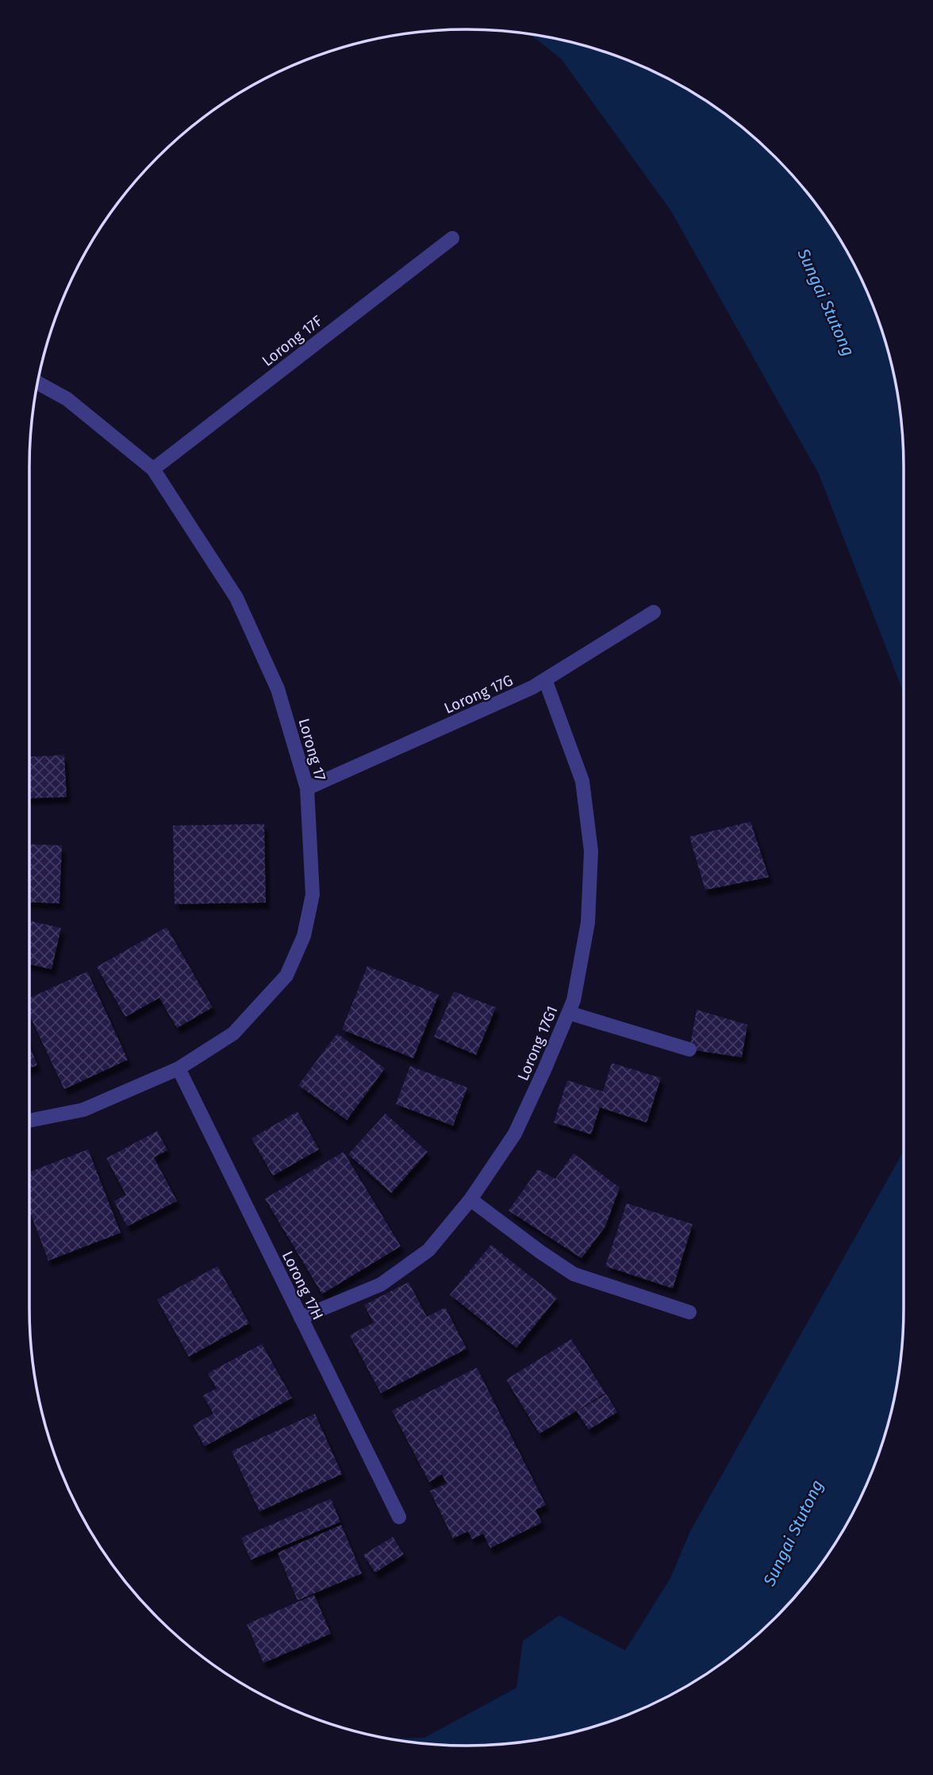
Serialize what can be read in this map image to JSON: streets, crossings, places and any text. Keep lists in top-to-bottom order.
{
  "streets": {
    "street": [
      "Lorong 17F",
      "Lorong 17G",
      "Lorong 17",
      "Lorong 17G1",
      "Lorong 17H"
    ]
  },
  "crossings": [
    ["Lorong 17F", "Lorong 17"],
    ["Lorong 17G", "Lorong 17"],
    ["Lorong 17G", "Lorong 17G1"],
    ["Lorong 17", "Lorong 17H"],
    ["Lorong 17G1", "Lorong 17H"]
  ],
  "water": ["Sungai Stutong"]
}
